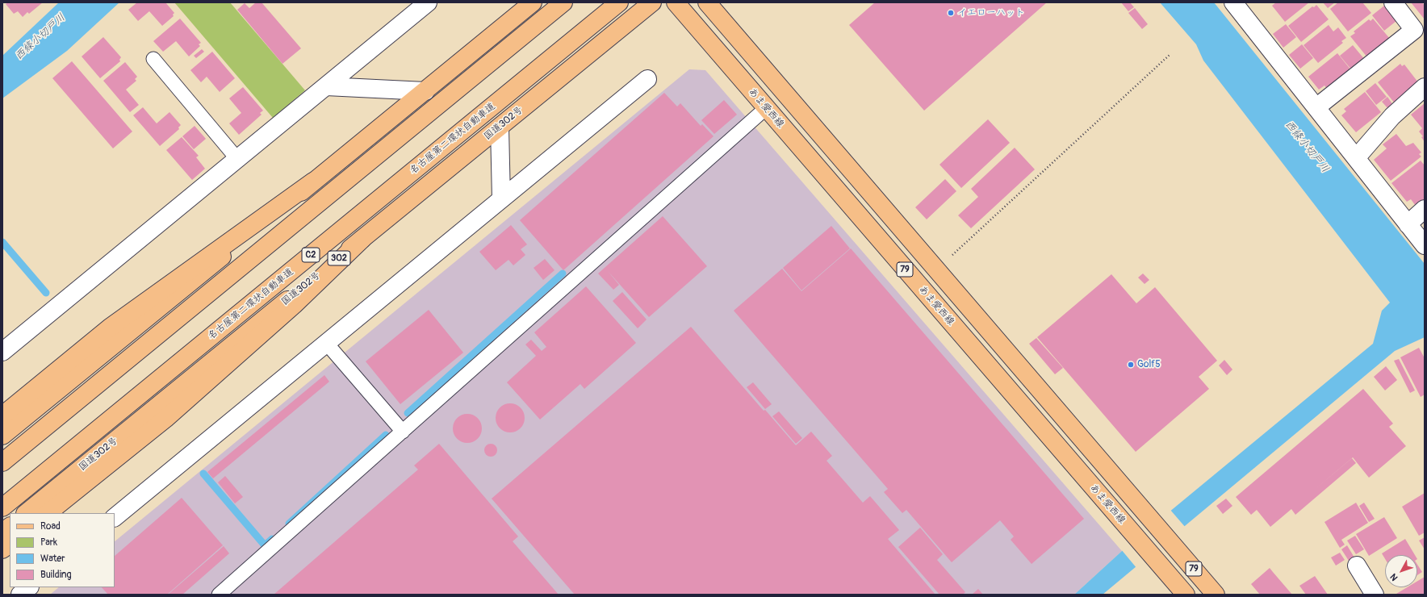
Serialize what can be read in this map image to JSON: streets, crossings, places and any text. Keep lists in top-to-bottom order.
{
  "streets": {
    "main road": [
      "あま愛西線",
      "国道302号",
      "名古屋第二環状自動車道",
      "C2",
      "302",
      "79"
    ]
  },
  "water": ["西條小切戸川"],
  "places": ["イエローハット", "Golf5"],
  "legend": [
    "Road",
    "Park",
    "Water",
    "Building"
  ],
  "north": "bottom left"
}
